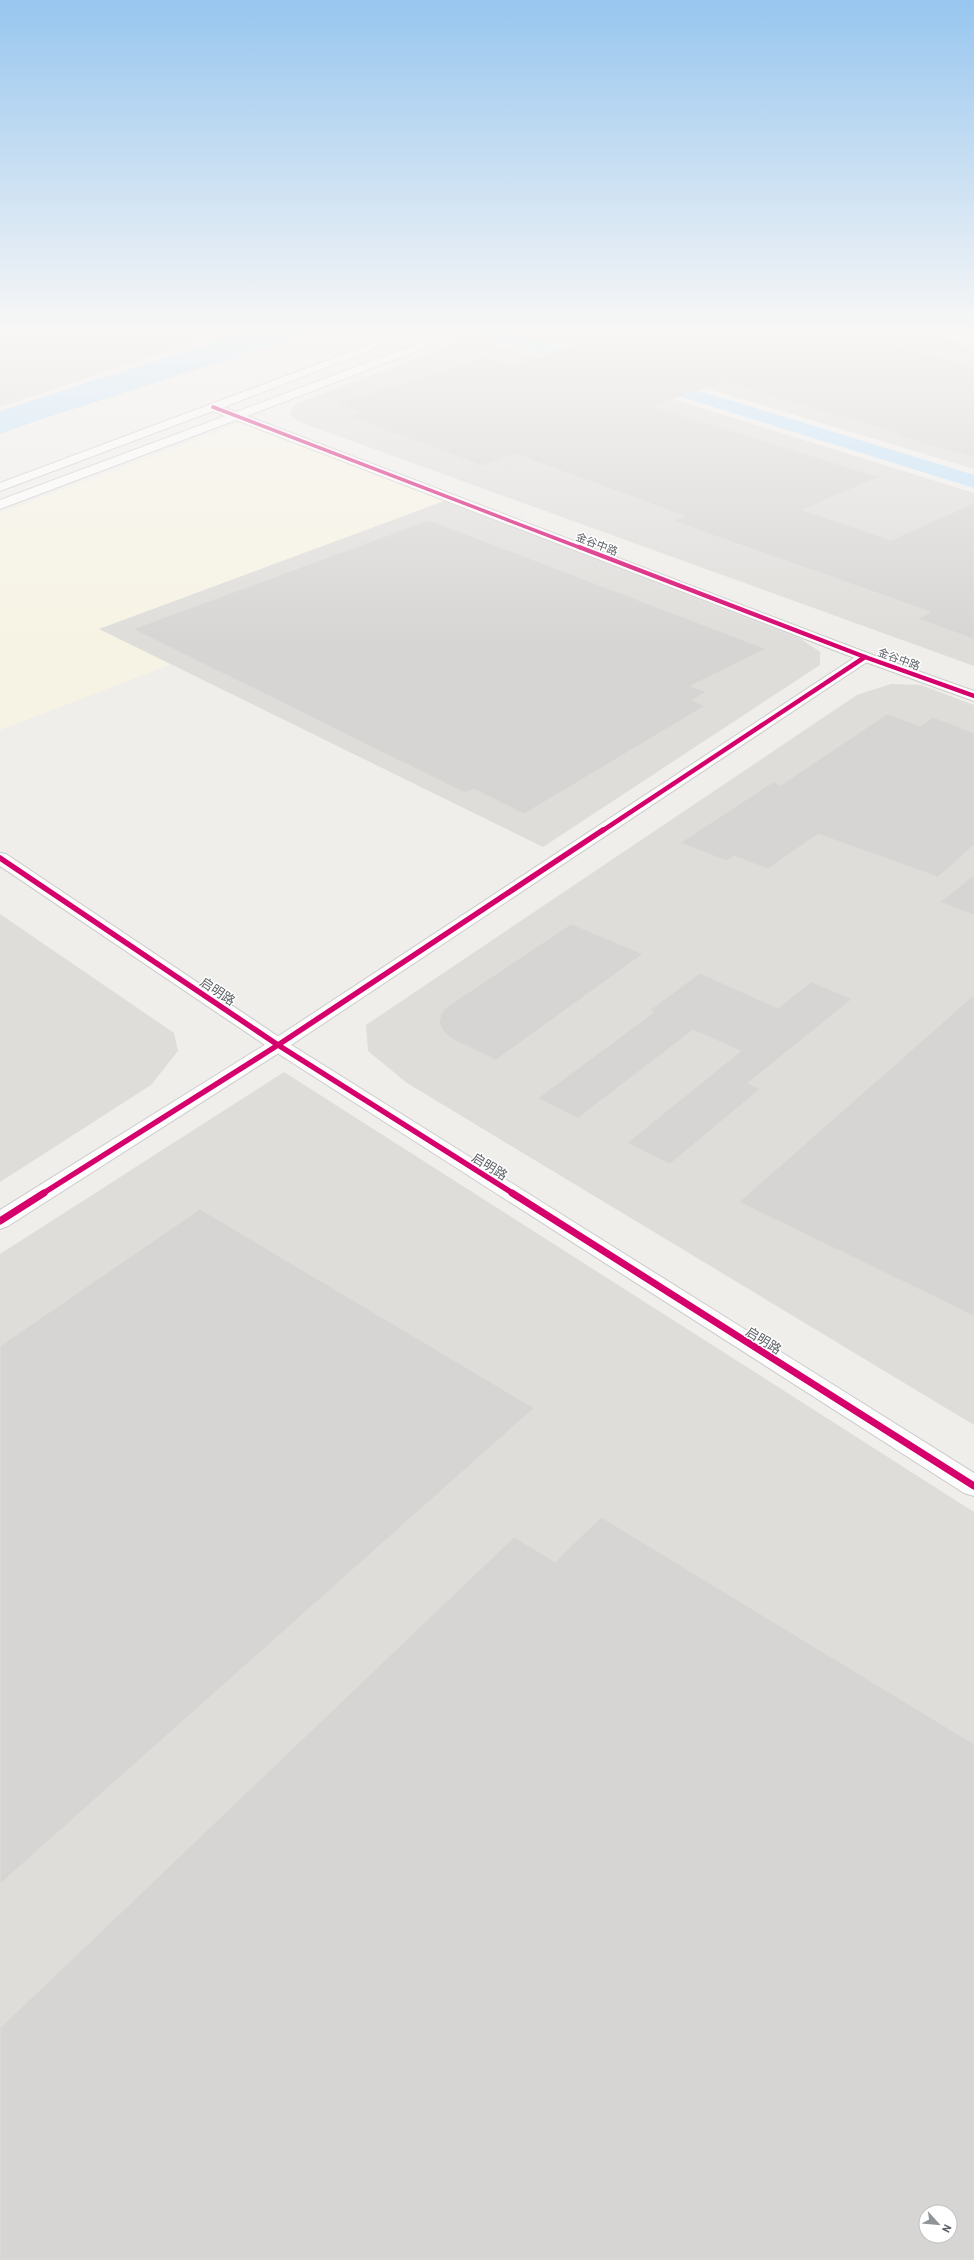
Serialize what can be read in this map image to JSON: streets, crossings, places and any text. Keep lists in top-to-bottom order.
{
  "streets": {
    "street": ["金谷中路", "启明路"]
  },
  "north": "bottom right"
}
